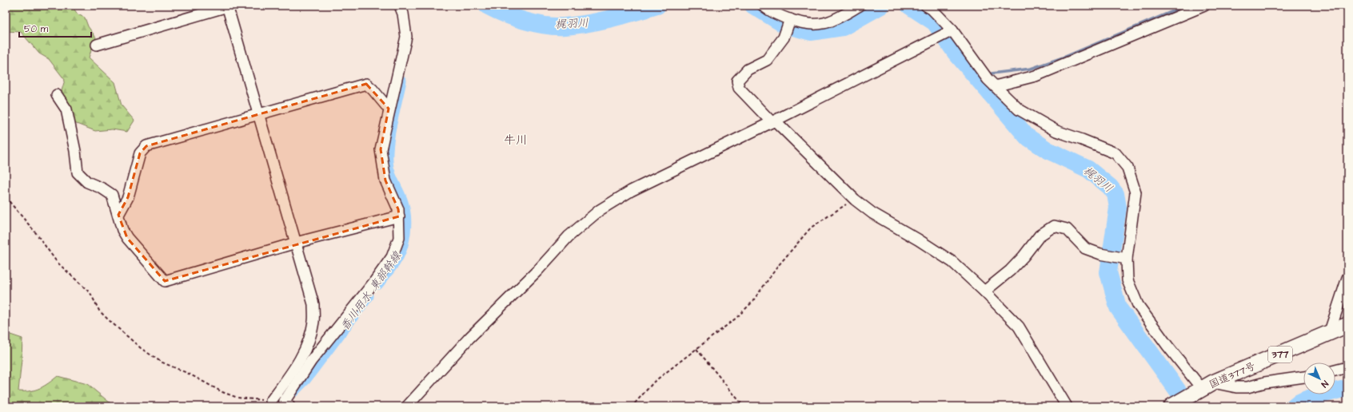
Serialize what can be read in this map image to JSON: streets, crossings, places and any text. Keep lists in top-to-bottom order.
{
  "streets": {
    "highway": ["377", "国道377号"]
  },
  "districts": ["牛川"],
  "water": ["梶羽川", "香川用水 東部幹線"],
  "scale_bar": "50 m",
  "north": "bottom right"
}
